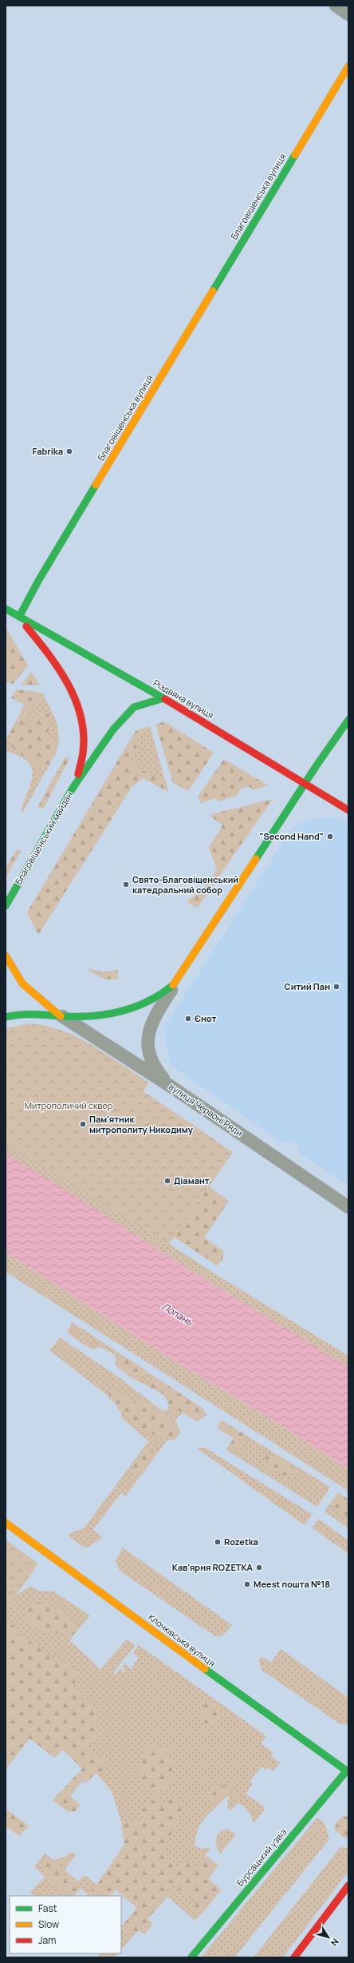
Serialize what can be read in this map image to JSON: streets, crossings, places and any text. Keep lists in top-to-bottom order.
{
  "streets": {
    "street": [
      "Благовіщенська вулиця",
      "Різдвяна вулиця",
      "Благовіщенський майдан",
      "вулиця Червоні Ряди",
      "Клочківська вулиця",
      "Бурсацький узвіз"
    ]
  },
  "crossings": [
    ["Благовіщенська вулиця", "Різдвяна вулиця"],
    ["Клочківська вулиця", "Бурсацький узвіз"]
  ],
  "water": ["Лопань"],
  "parks": ["Митрополичий сквер"],
  "places": [
    "Fabrika",
    "\"Second Hand\"",
    "Свято-Благовіщенський катедральний собор",
    "Ситий Пан",
    "Єнот",
    "Пам'ятник митрополиту Никодиму",
    "Діамант",
    "Rozetka",
    "Кав'ярня ROZETKA",
    "Meest пошта №18"
  ],
  "legend": ["Fast", "Slow", "Jam"],
  "north": "bottom right"
}
